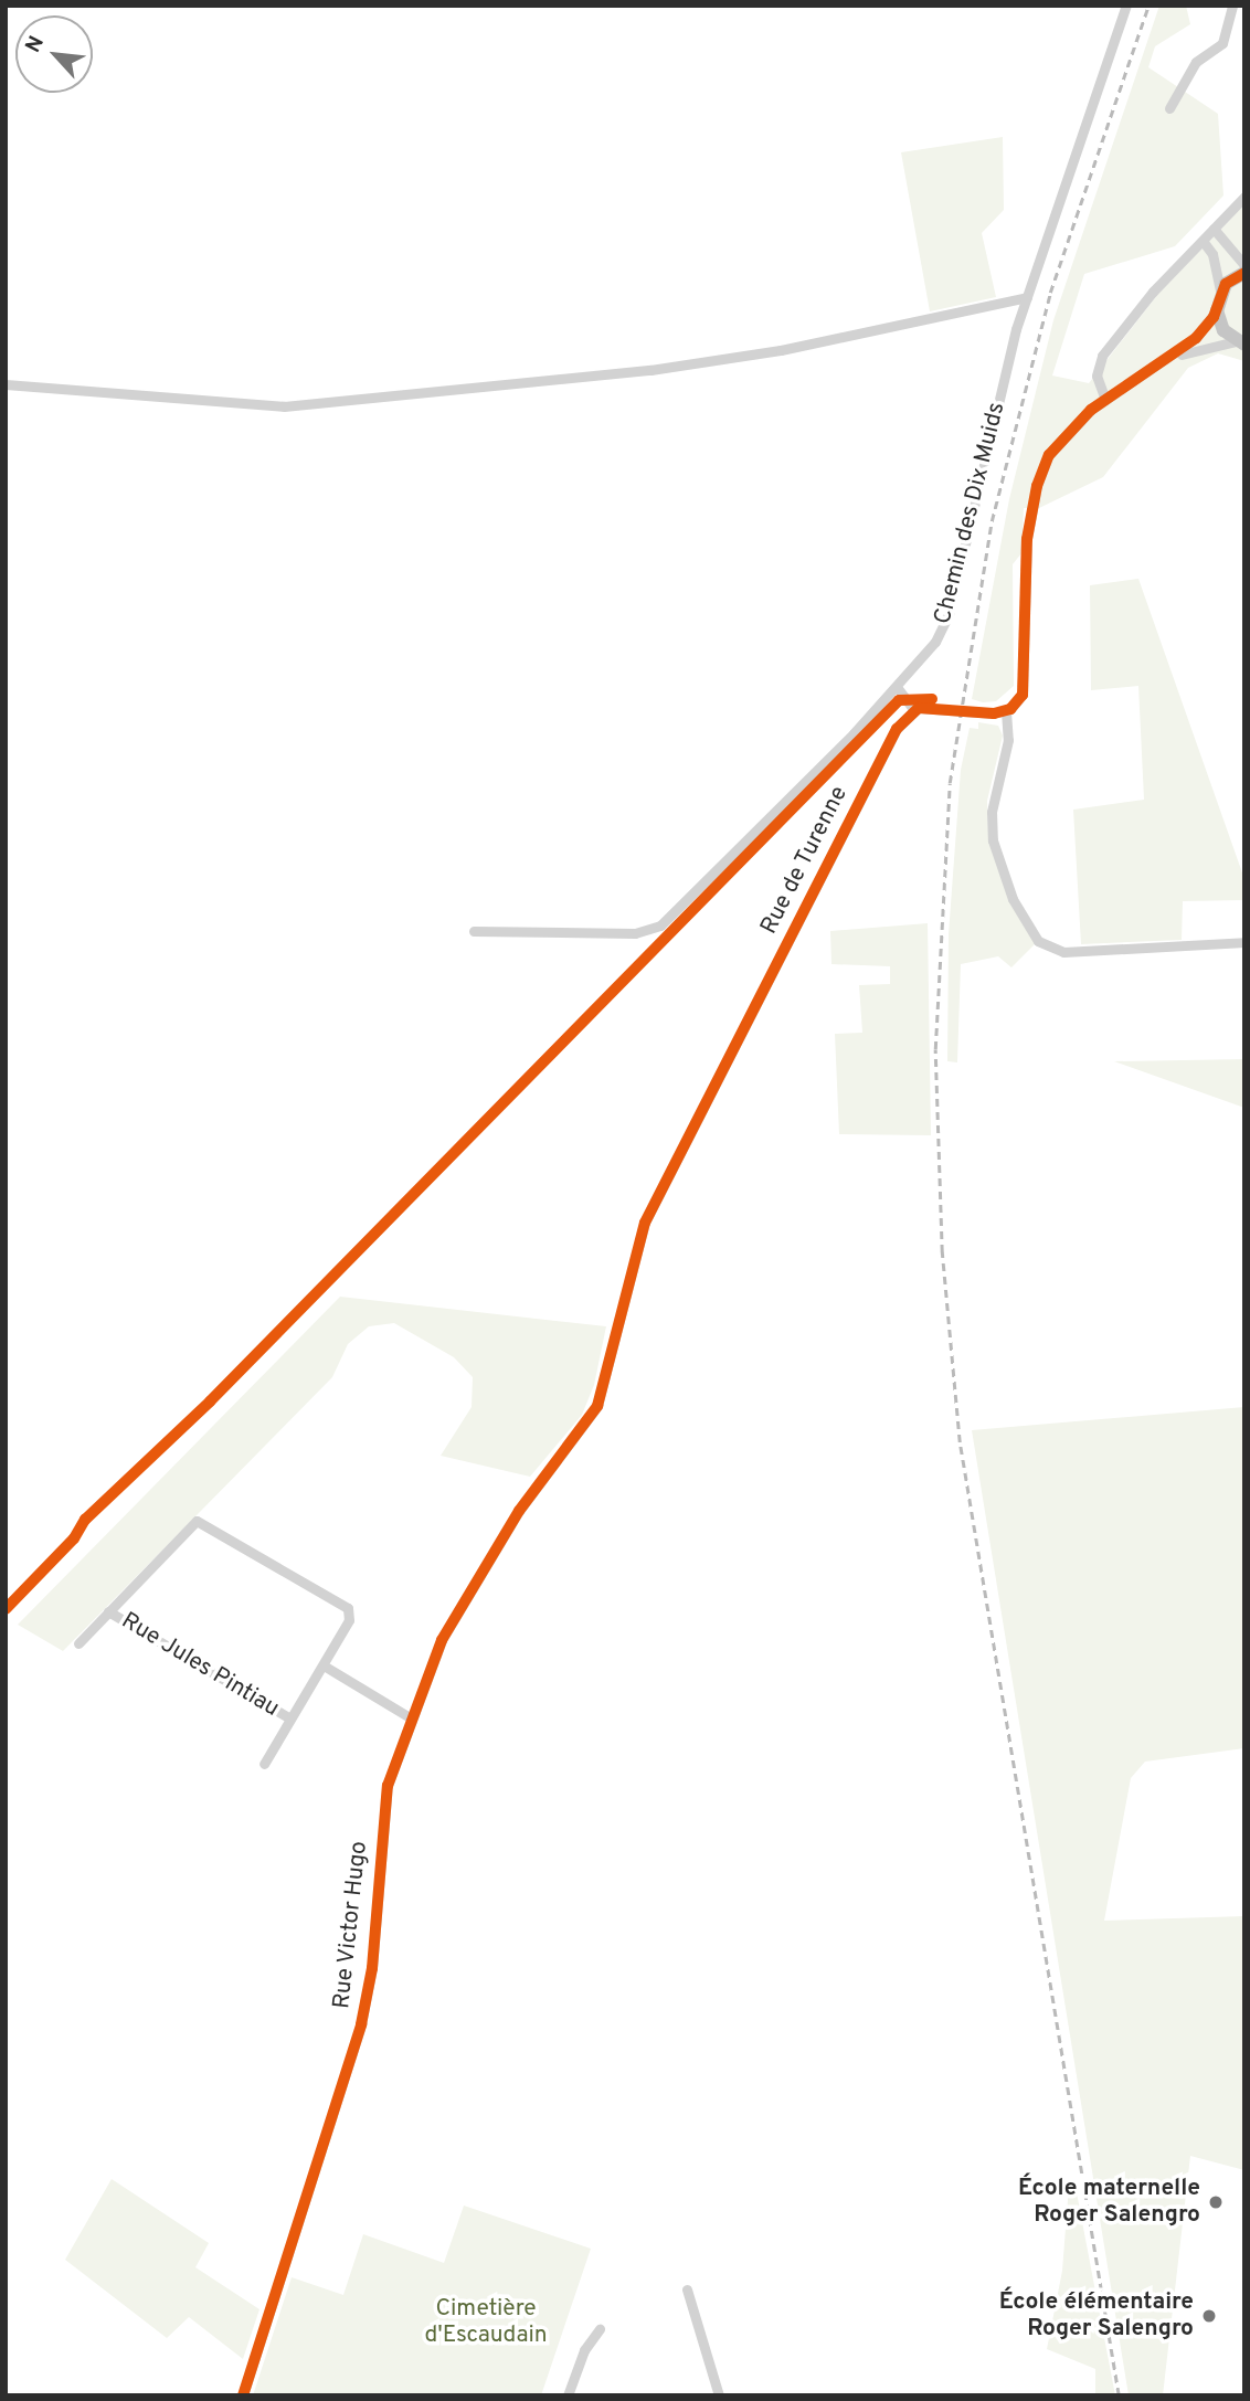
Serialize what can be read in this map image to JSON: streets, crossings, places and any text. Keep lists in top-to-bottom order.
{
  "streets": {
    "street": [
      "Chemin des Dix Muids",
      "Rue de Turenne",
      "Rue Jules Pintiau",
      "Rue Victor Hugo"
    ]
  },
  "crossings": [
    ["Rue de Turenne", "Rue Victor Hugo"]
  ],
  "parks": ["Cimetière d'Escaudain"],
  "places": ["École maternelle Roger Salengro", "École élémentaire Roger Salengro"],
  "north": "top left"
}
